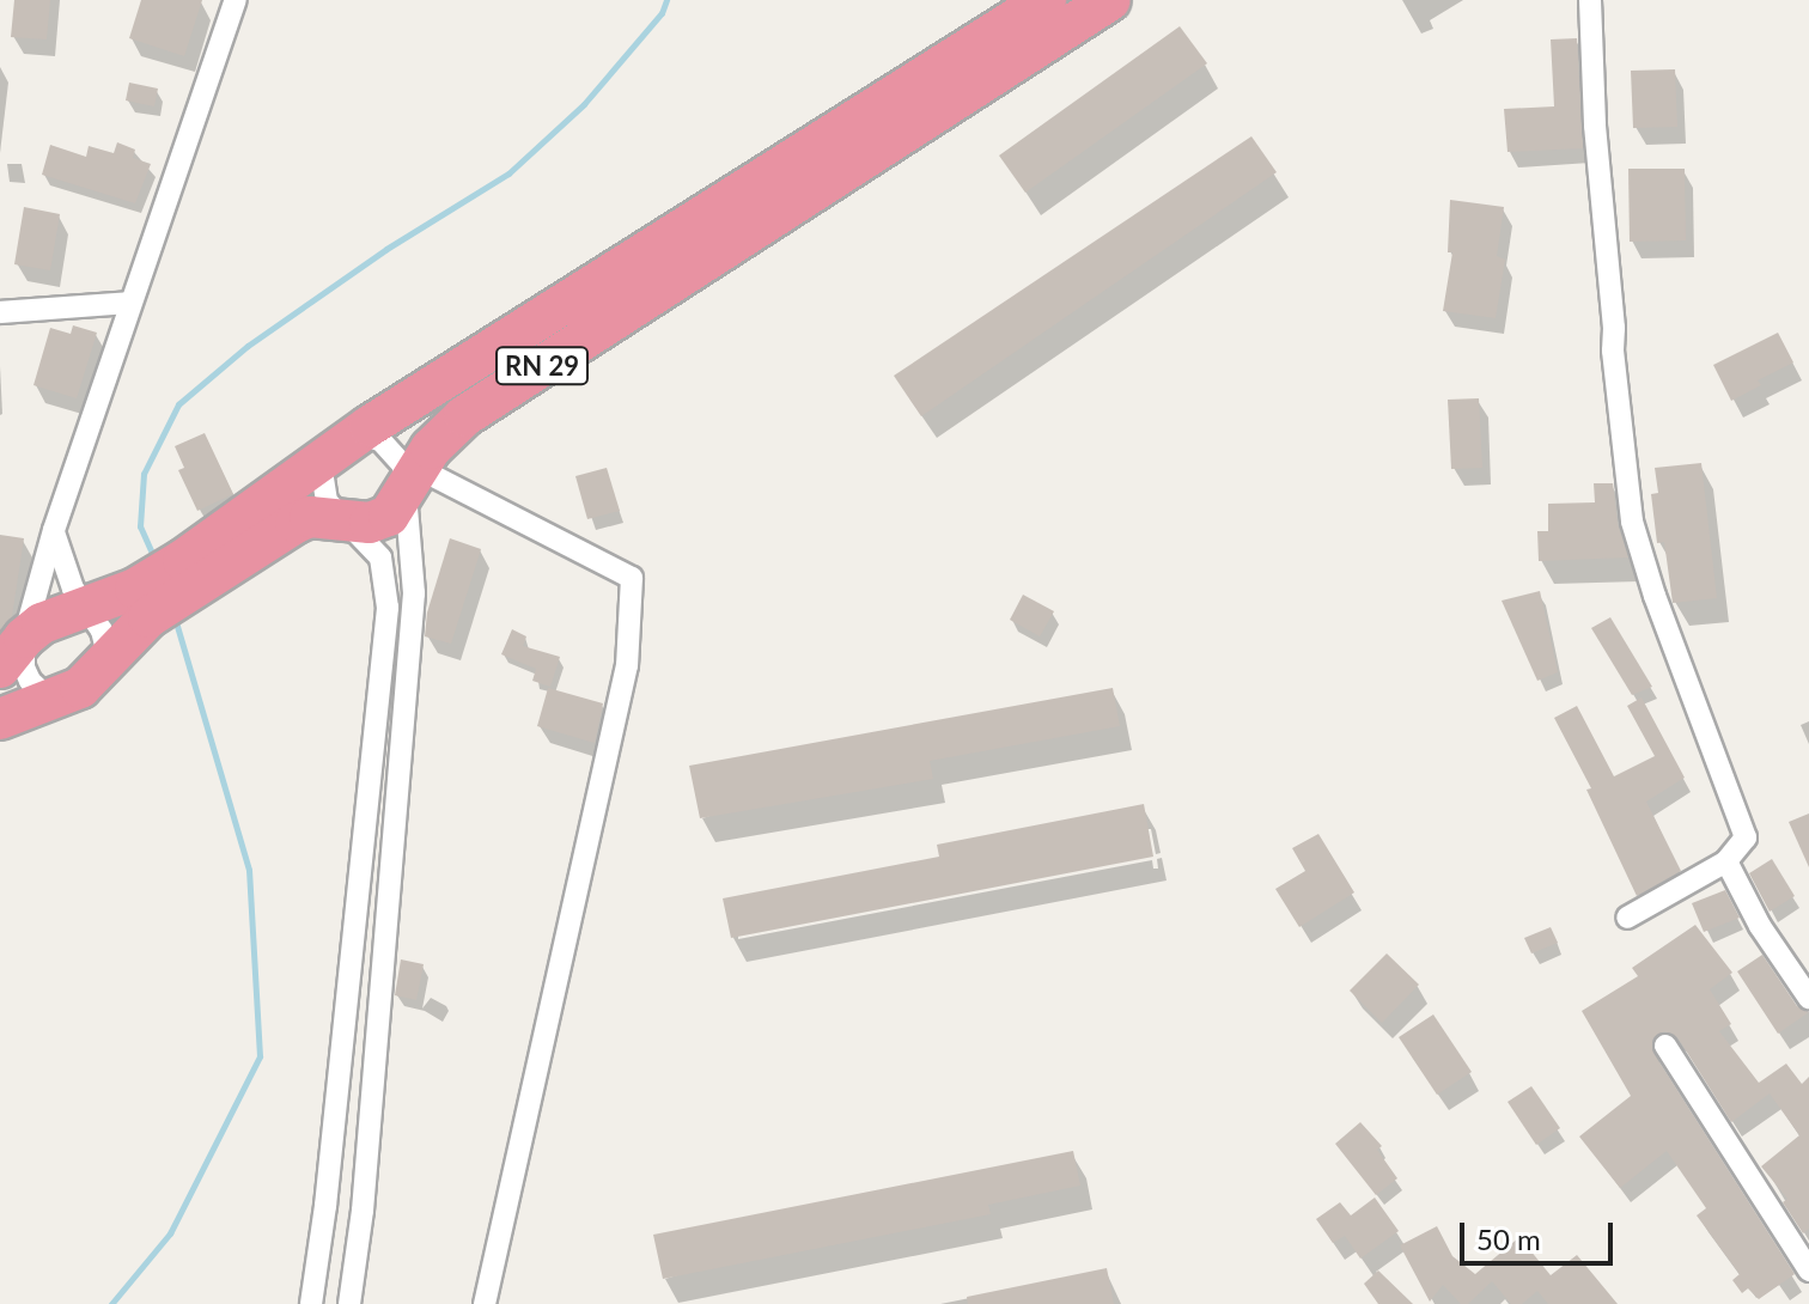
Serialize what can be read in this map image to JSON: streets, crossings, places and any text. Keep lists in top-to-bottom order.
{
  "streets": {
    "highway": ["RN 29"]
  },
  "scale_bar": "50 m"
}
